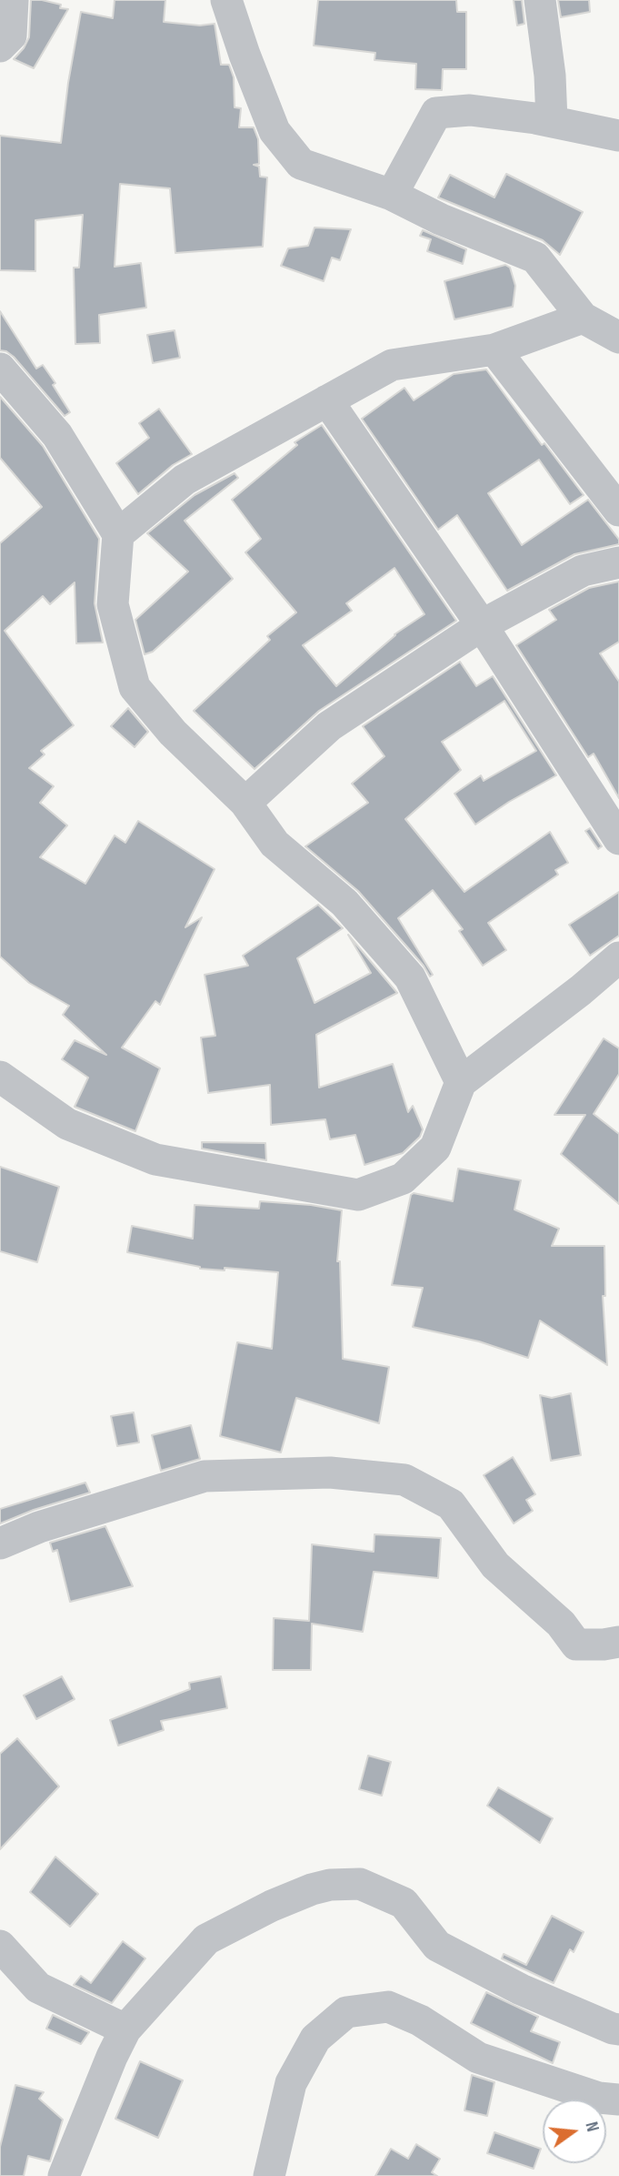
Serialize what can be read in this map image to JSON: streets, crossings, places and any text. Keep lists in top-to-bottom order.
{
  "north": "right"
}
